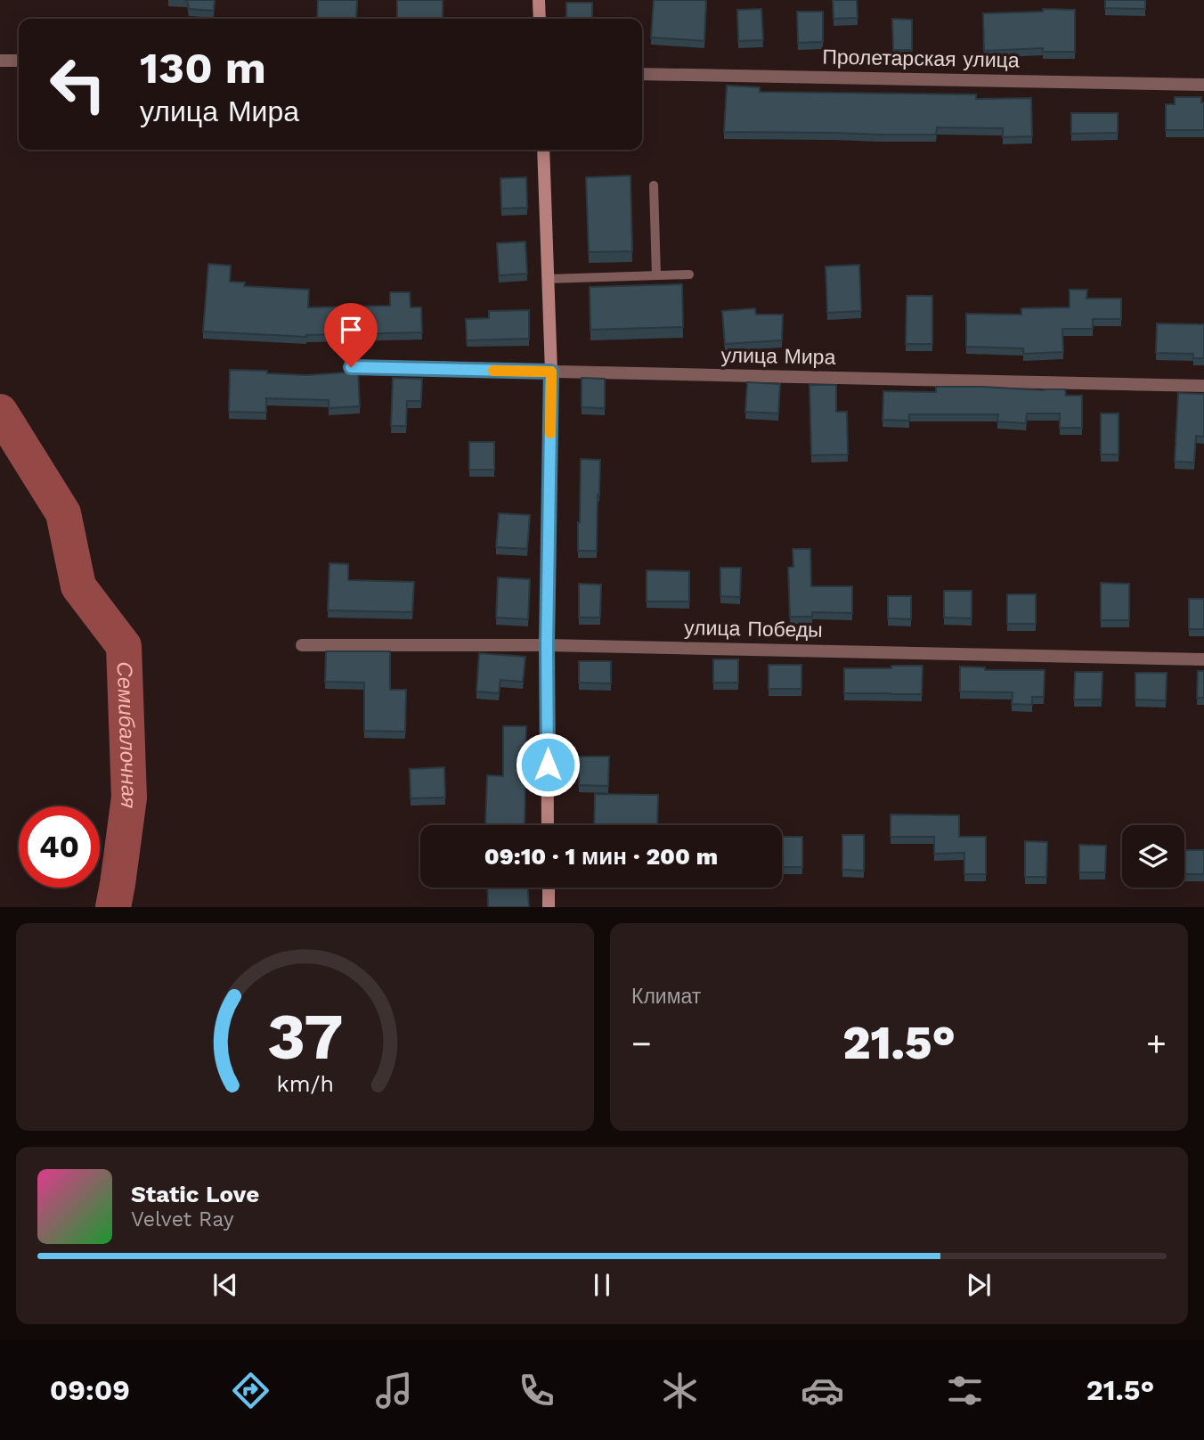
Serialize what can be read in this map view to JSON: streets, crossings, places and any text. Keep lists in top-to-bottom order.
{
  "streets": {
    "street": ["Пролетарская улица", "улица Мира", "улица Победы"]
  },
  "water": ["Семибалочная"],
  "page": {
    "turn": ["130 m", "улица Мира"],
    "limit": "40",
    "trip": "09:10 · 1 мин · 200 m",
    "tile": "Климат",
    "heat": ["−", "21.5°", "+"],
    "song": ["Static Love", "Velvet Ray"],
    "tabs": ["09:09", "21.5°"],
    "gauge": ["37", "km/h"]
  }
}
